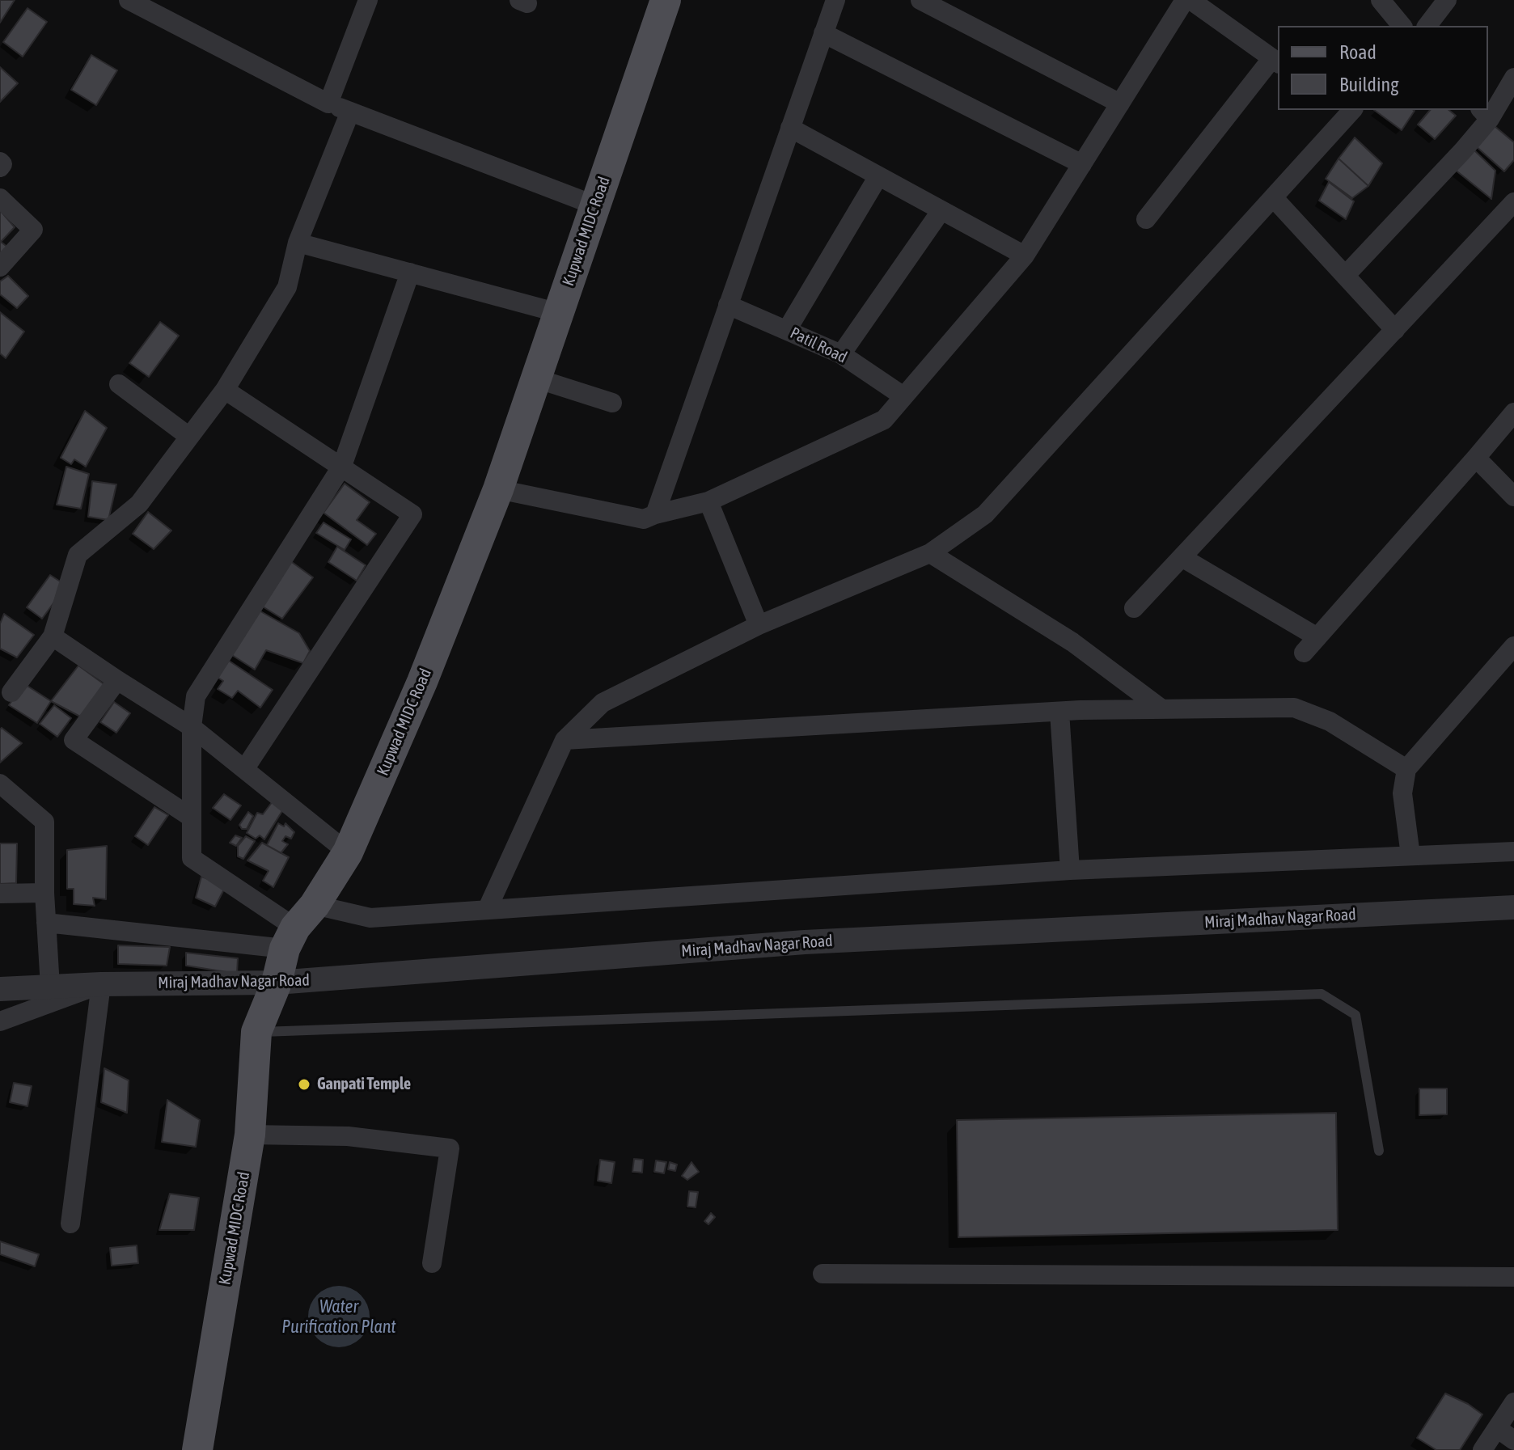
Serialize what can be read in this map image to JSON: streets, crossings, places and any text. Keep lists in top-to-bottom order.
{
  "streets": {
    "main road": ["Kupwad MIDC Road"],
    "street": ["Patil Road", "Miraj Madhav Nagar Road"]
  },
  "crossings": [
    ["Kupwad MIDC Road", "Miraj Madhav Nagar Road"]
  ],
  "water": ["Water Purification Plant"],
  "places": ["Ganpati Temple"],
  "legend": ["Road", "Building"]
}
